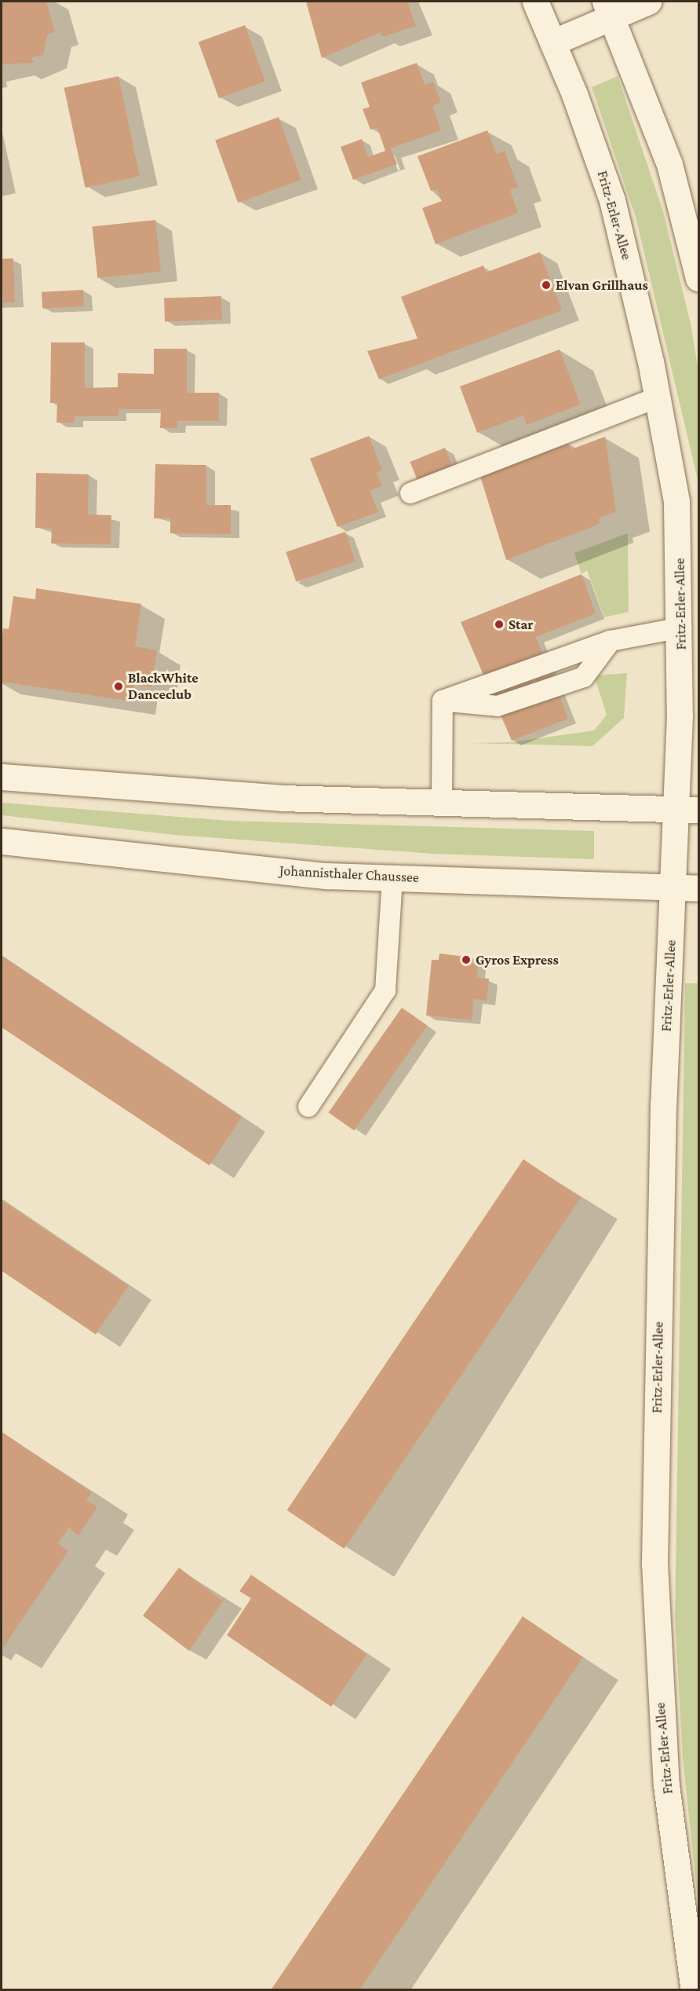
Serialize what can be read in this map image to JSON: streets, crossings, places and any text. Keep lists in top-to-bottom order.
{
  "streets": {
    "street": ["Fritz-Erler-Allee", "Johannisthaler Chaussee"]
  },
  "crossings": [
    ["Fritz-Erler-Allee", "Johannisthaler Chaussee"]
  ],
  "places": [
    "Elvan Grillhaus",
    "Star",
    "BlackWhite Danceclub",
    "Gyros Express"
  ]
}
